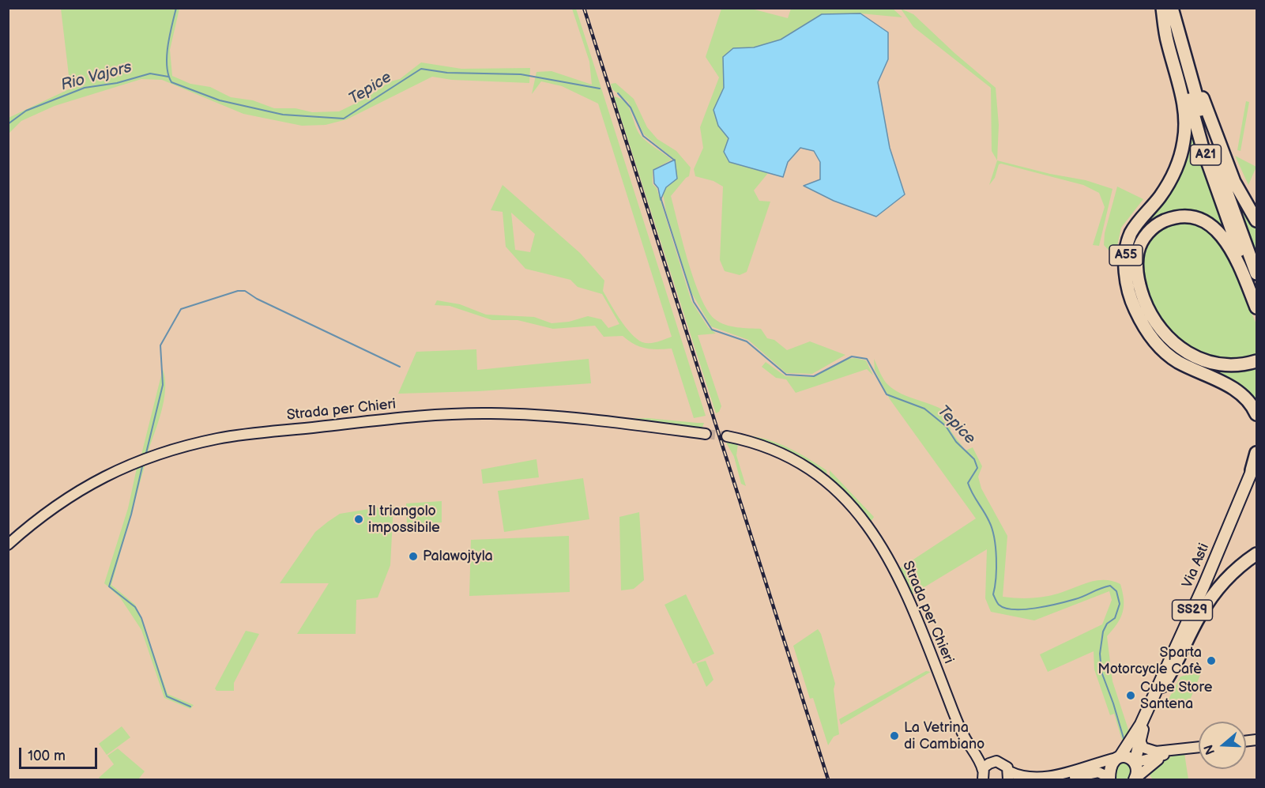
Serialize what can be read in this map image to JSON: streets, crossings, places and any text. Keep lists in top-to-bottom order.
{
  "streets": {
    "highway": ["A21", "A55"],
    "main road": ["Strada per Chieri", "Via Asti", "SS29"]
  },
  "crossings": [
    ["A21", "A55"]
  ],
  "water": ["Rio Vajors", "Tepice"],
  "places": [
    "Il triangolo impossibile",
    "Palawojtyla",
    "Sparta Motorcycle Cafè",
    "Cube Store Santena",
    "La Vetrina di Cambiano"
  ],
  "scale_bar": "100 m",
  "north": "left"
}
